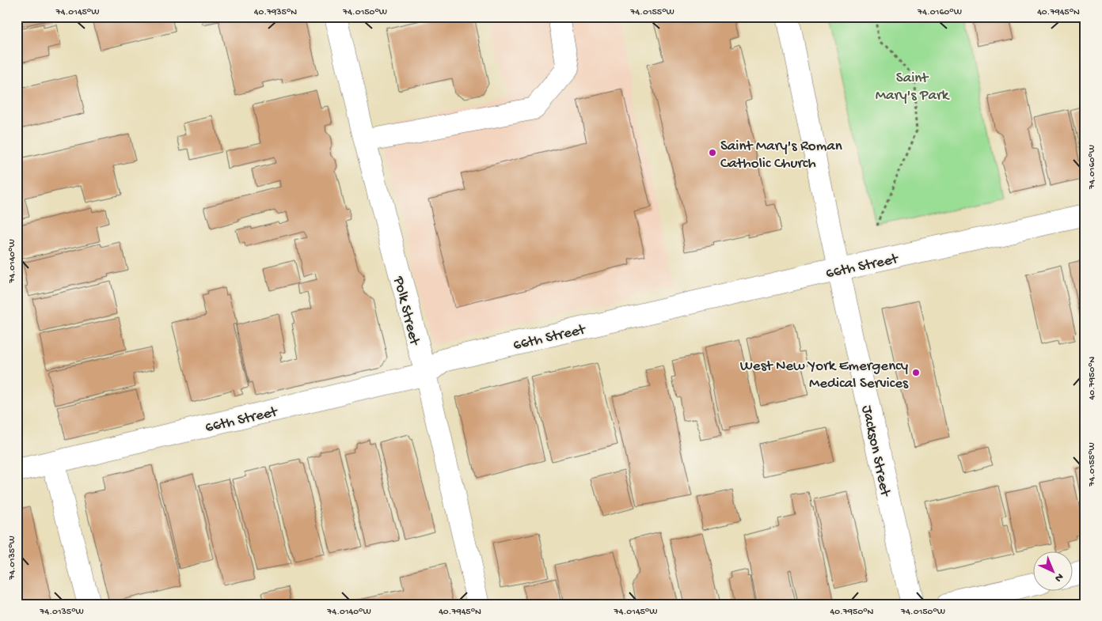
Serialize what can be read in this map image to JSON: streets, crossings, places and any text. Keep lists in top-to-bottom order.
{
  "streets": {
    "street": ["66th Street", "Polk Street", "Jackson Street"]
  },
  "crossings": [
    ["66th Street", "Polk Street"],
    ["66th Street", "Jackson Street"]
  ],
  "parks": ["Saint Mary's Park"],
  "places": ["Saint Mary's Roman Catholic Church", "West New York Emergency Medical Services"],
  "north": "bottom right",
  "coordinates": [
    "74.0145°W",
    "40.7935°N",
    "74.0150°W",
    "74.0155°W",
    "74.0160°W",
    "40.7945°N",
    "74.0140°W",
    "40.7950°N",
    "74.0135°W"
  ]
}
